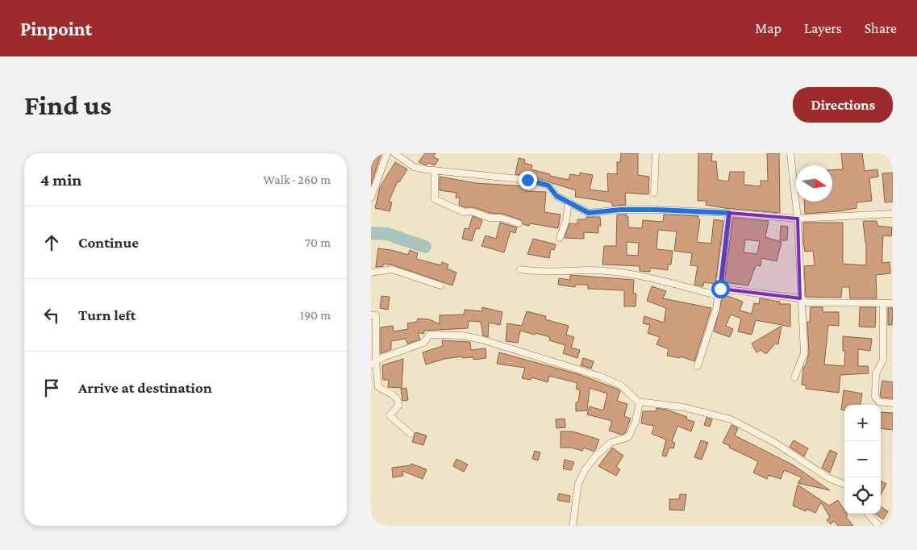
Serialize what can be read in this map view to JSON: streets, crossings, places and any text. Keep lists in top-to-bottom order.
{
  "north": "right",
  "page": {
    "header": "Pinpoint",
    "nav": ["Map", "Layers", "Share"],
    "buttons": "Directions",
    "title": "Find us",
    "heading": ["4 min", "Walk · 260 m"],
    "list": [
      ["Continue", "70 m"],
      ["Turn left", "190 m"],
      "Arrive at destination"
    ],
    "map_buttons": ["+", "−"]
  }
}
